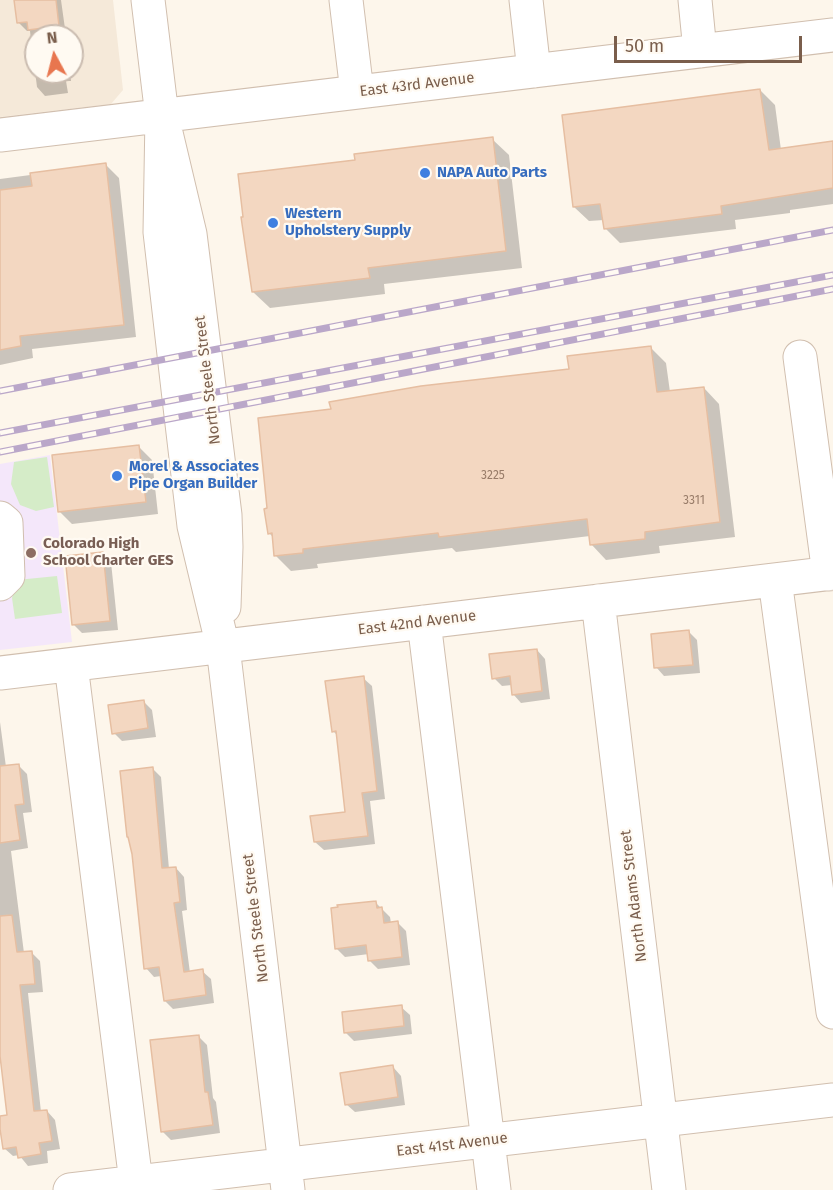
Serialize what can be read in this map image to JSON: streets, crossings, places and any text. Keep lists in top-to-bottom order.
{
  "streets": {
    "street": [
      "East 43rd Avenue",
      "North Steele Street",
      "East 42nd Avenue",
      "North Adams Street",
      "East 41st Avenue"
    ]
  },
  "crossings": [
    ["East 43rd Avenue", "North Steele Street"],
    ["North Steele Street", "East 42nd Avenue"],
    ["North Steele Street", "East 41st Avenue"],
    ["East 42nd Avenue", "North Adams Street"],
    ["North Adams Street", "East 41st Avenue"]
  ],
  "places": [
    "NAPA Auto Parts",
    "Western Upholstery Supply",
    "Morel & Associates Pipe Organ Builder",
    "Colorado High School Charter GES"
  ],
  "house_numbers": ["3225", "3311"],
  "scale_bar": "50 m",
  "north": "top"
}
